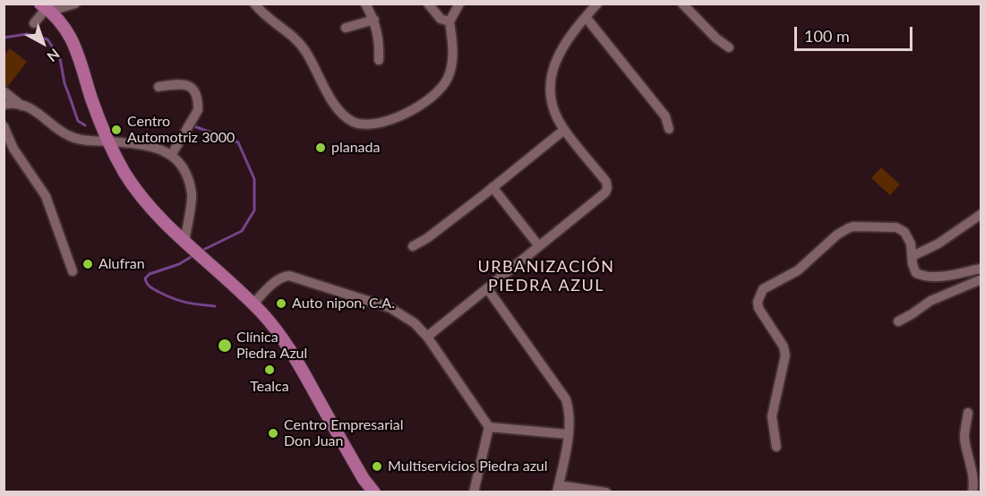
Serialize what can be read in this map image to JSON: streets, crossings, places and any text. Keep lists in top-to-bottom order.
{
  "districts": ["URBANIZACIÓN PIEDRA AZUL"],
  "places": [
    "Centro Automotriz 3000",
    "planada",
    "Alufran",
    "Auto nipon, C.A.",
    "Clínica Piedra Azul",
    "Tealca",
    "Centro Empresarial Don Juan",
    "Multiservicios Piedra azul"
  ],
  "scale_bar": "100 m",
  "north": "bottom right"
}
